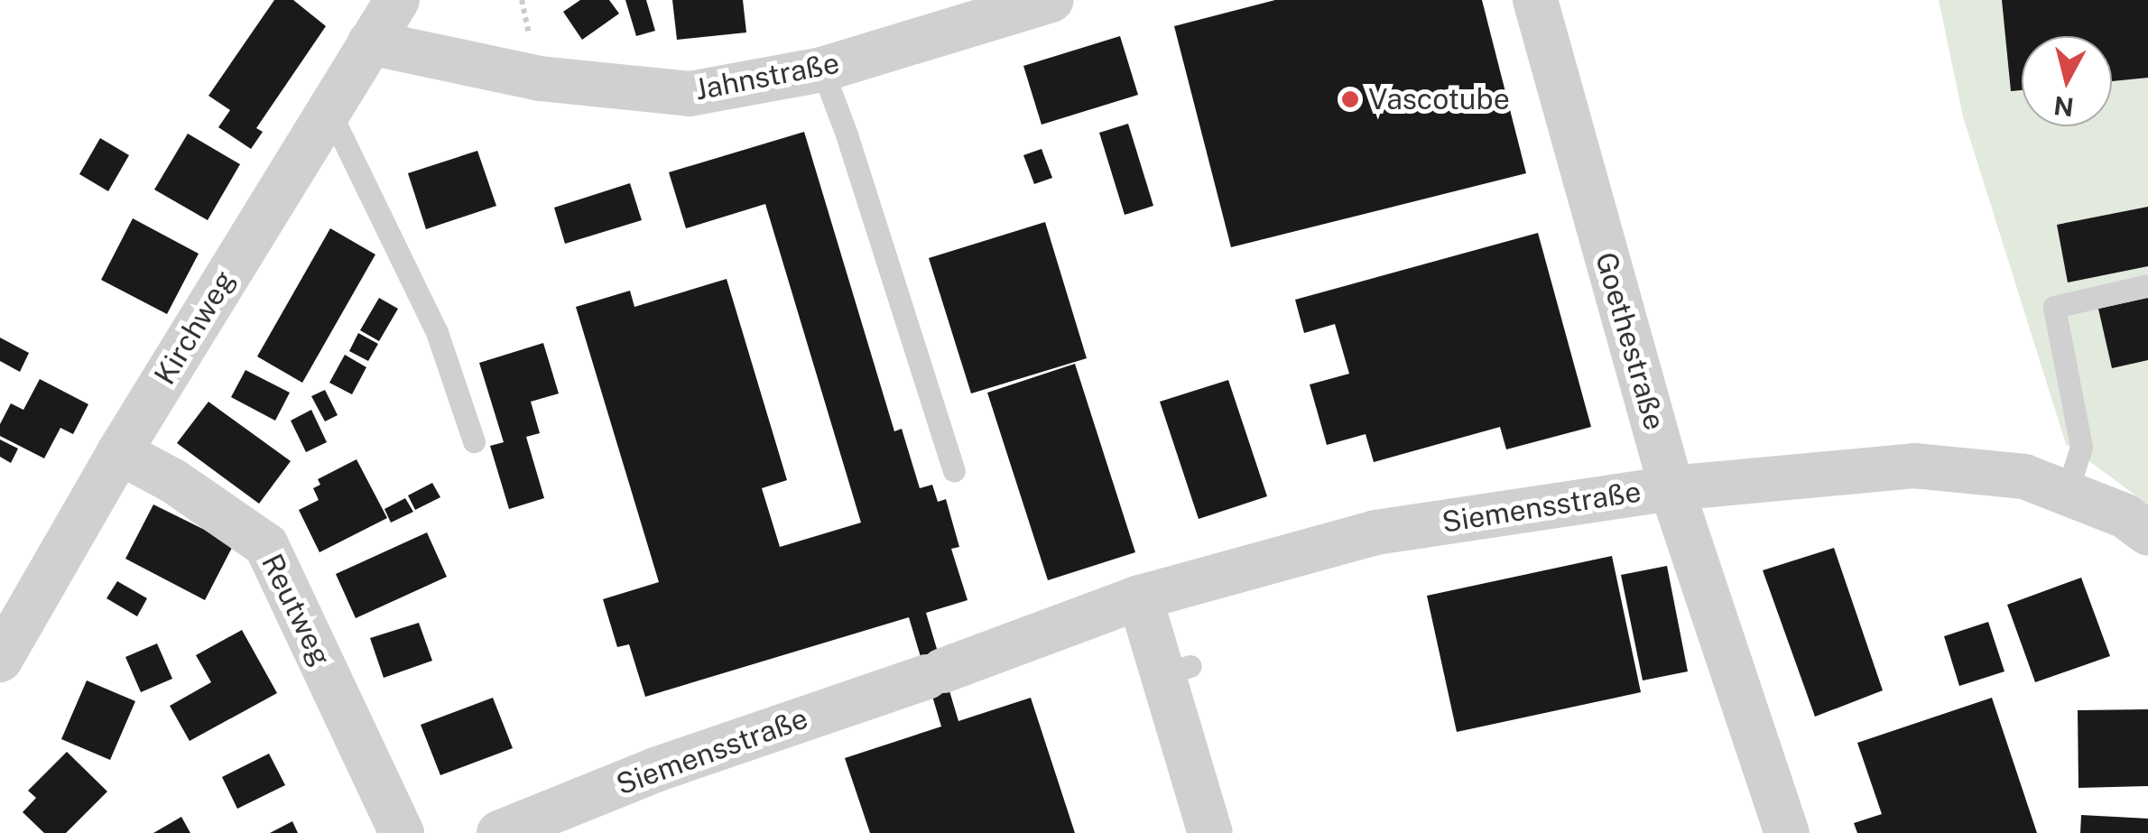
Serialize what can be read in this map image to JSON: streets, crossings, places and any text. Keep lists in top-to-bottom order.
{
  "streets": {
    "street": [
      "Jahnstraße",
      "Kirchweg",
      "Goethestraße",
      "Siemensstraße",
      "Reutweg"
    ]
  },
  "crossings": [
    ["Jahnstraße", "Kirchweg"],
    ["Kirchweg", "Reutweg"],
    ["Goethestraße", "Siemensstraße"]
  ],
  "places": ["Vascotube"],
  "north": "bottom"
}
